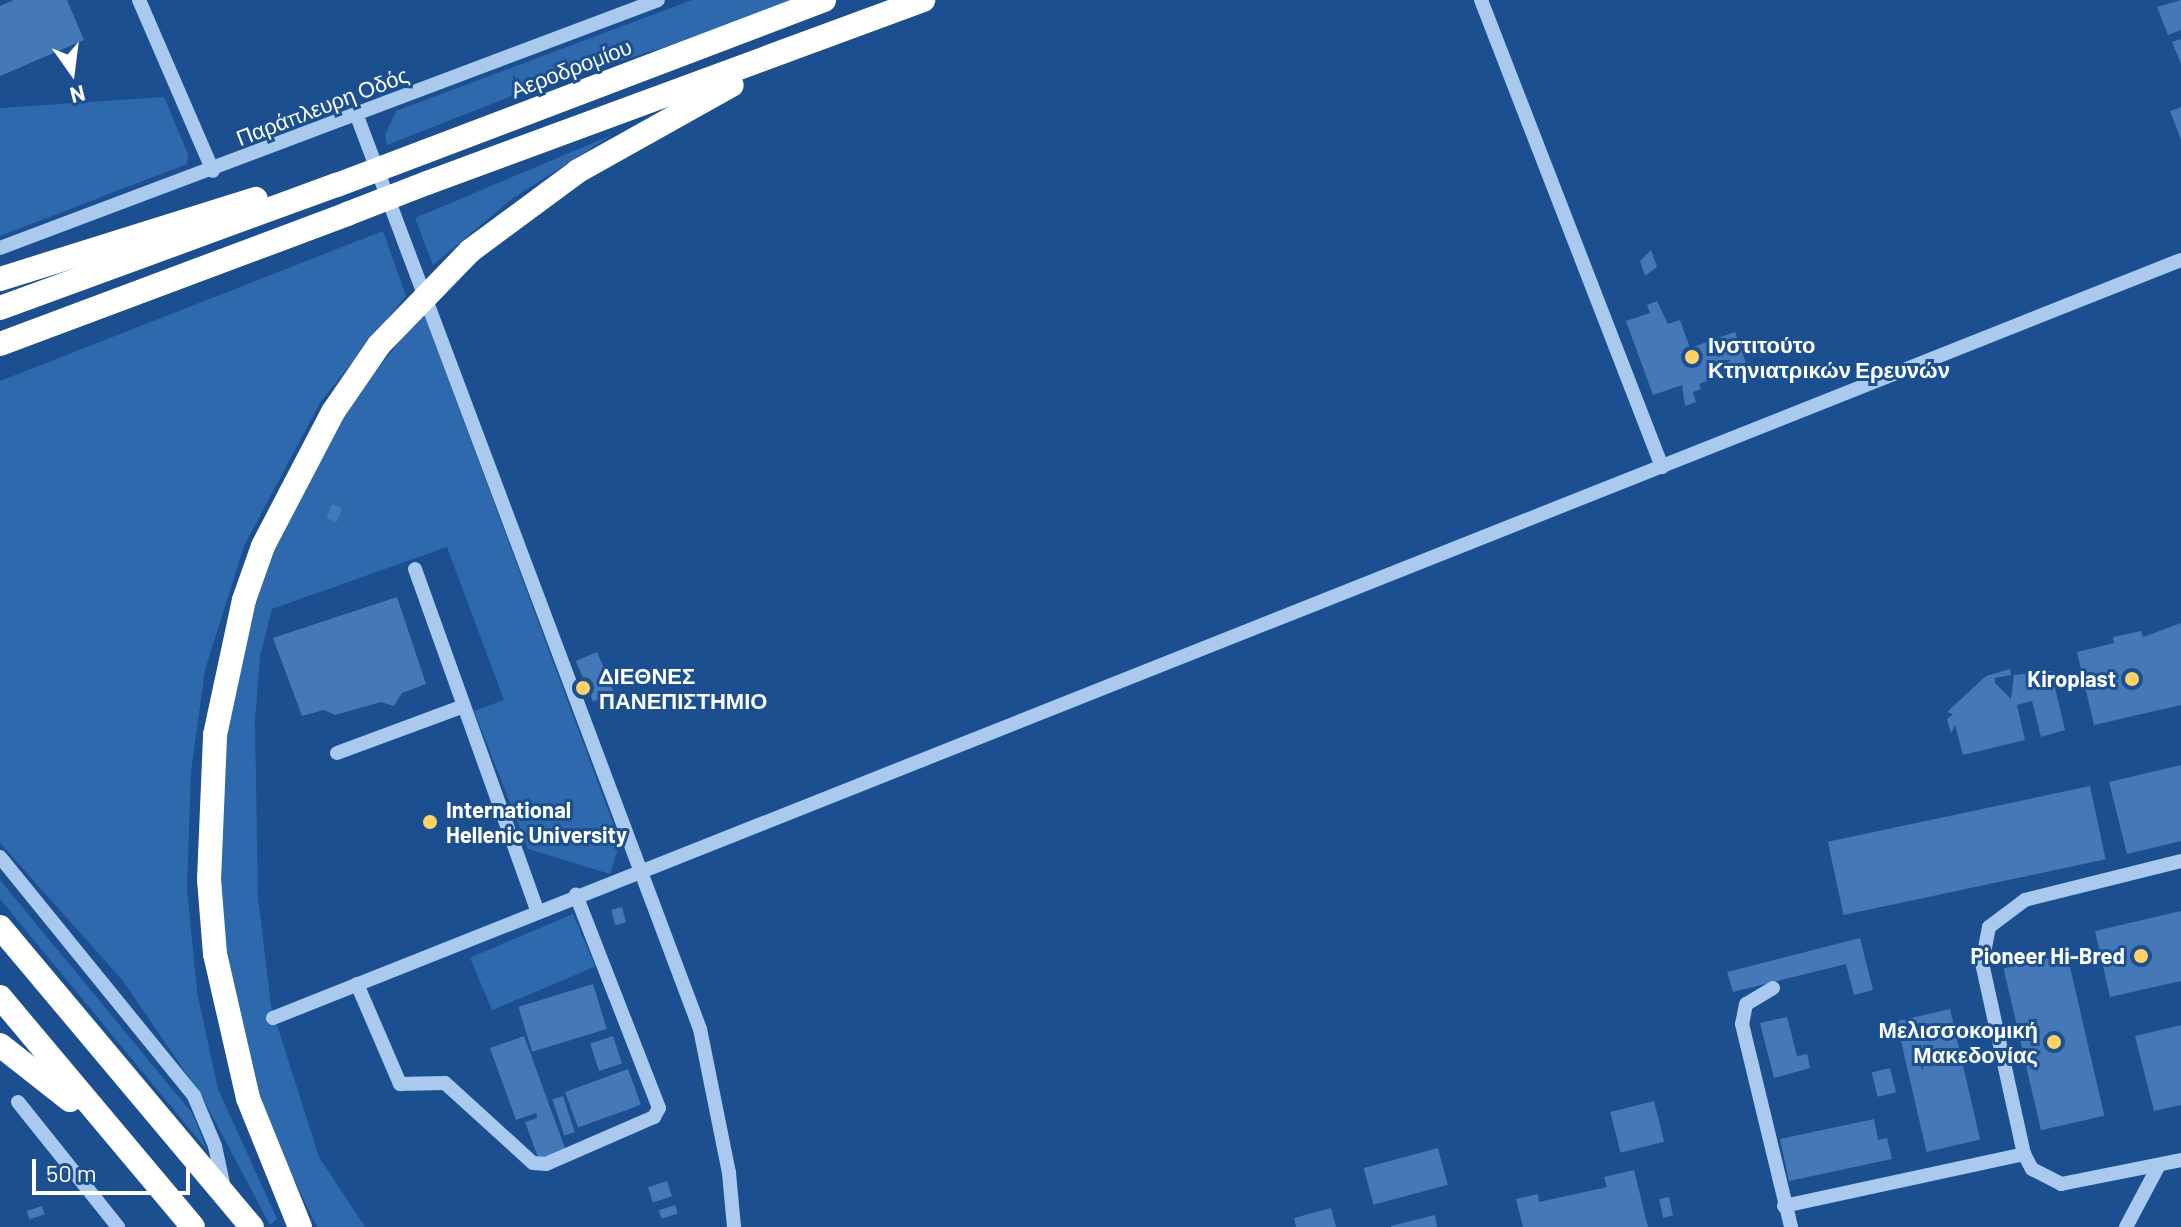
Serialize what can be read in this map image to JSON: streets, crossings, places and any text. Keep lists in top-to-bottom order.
{
  "streets": {
    "highway": ["Αεροδρομίου"],
    "street": ["Παράπλευρη Οδός"]
  },
  "places": [
    "Ινστιτούτο Κτηνιατρικών Ερευνών",
    "Kiroplast",
    "ΔΙΕΘΝΕΣ ΠΑΝΕΠΙΣΤΗΜΙΟ",
    "International Hellenic University",
    "Pioneer Hi-Bred",
    "Μελισσοκομική Μακεδονίας"
  ],
  "scale_bar": "50 m",
  "north": "bottom"
}
